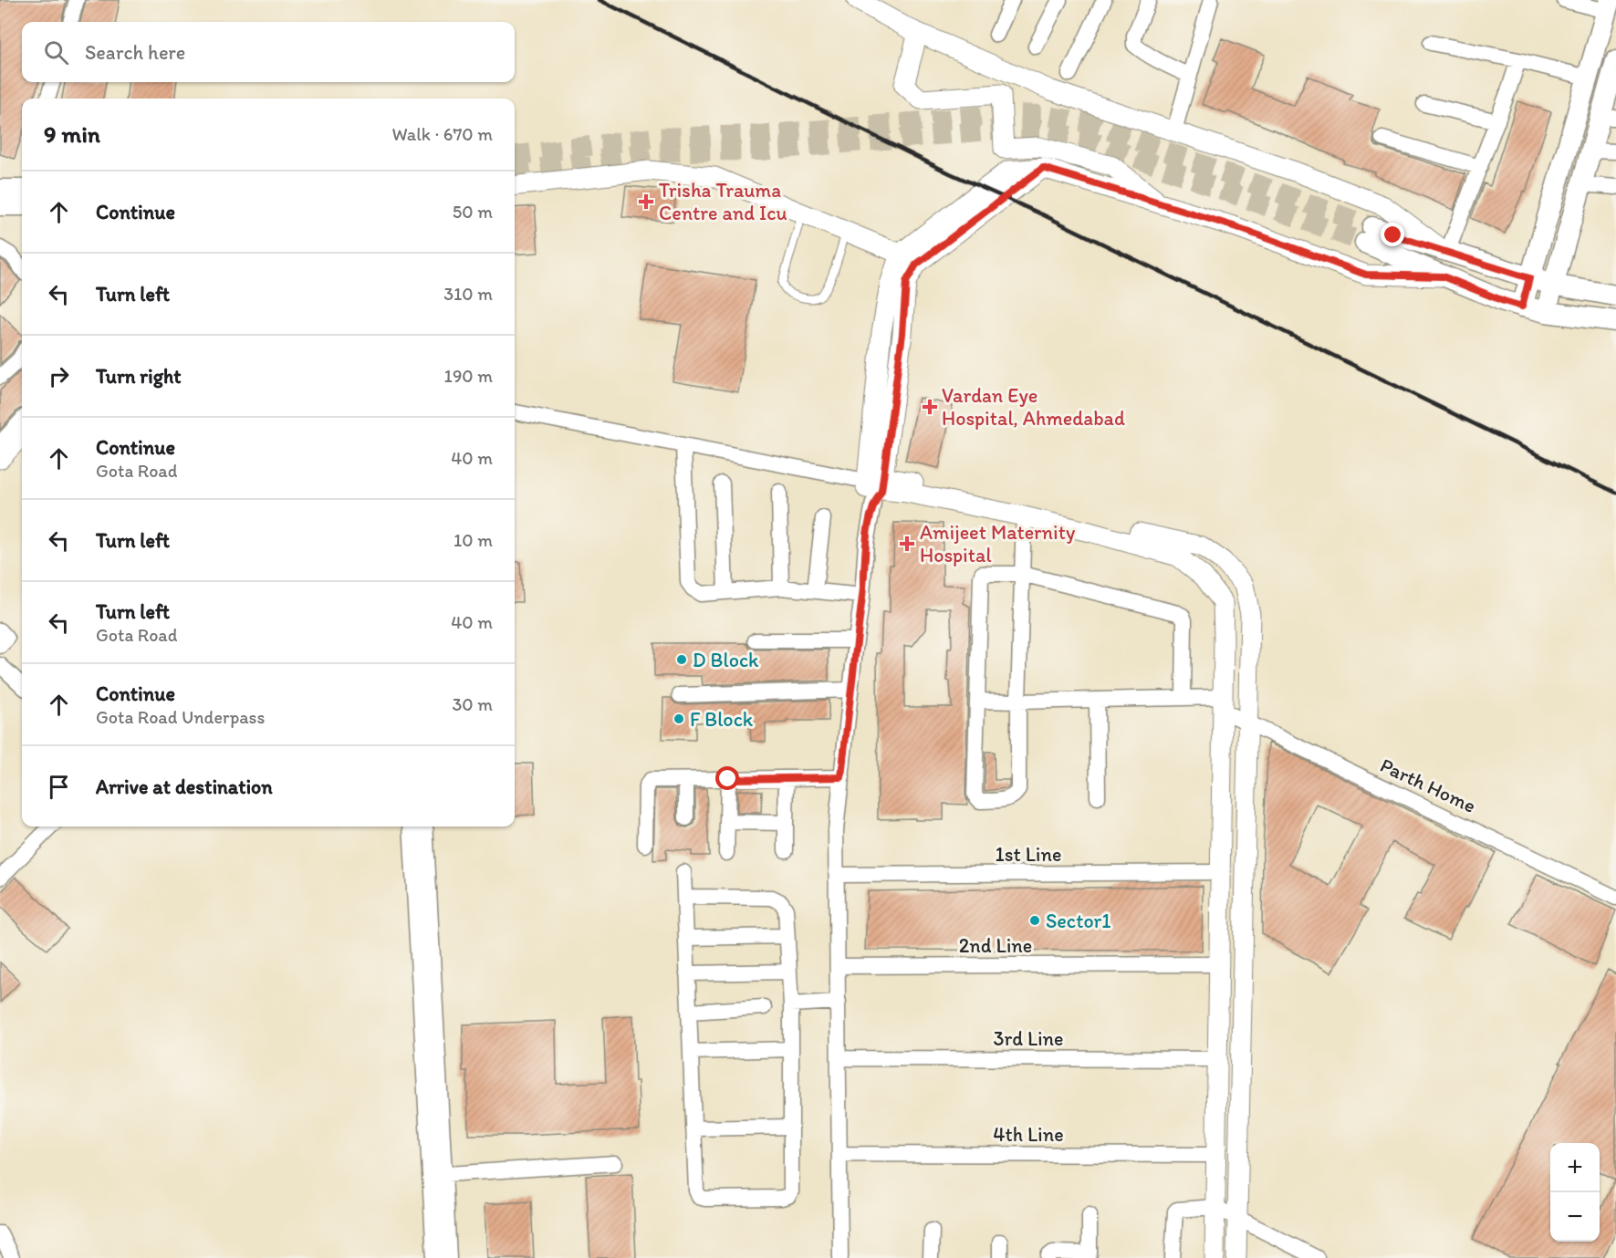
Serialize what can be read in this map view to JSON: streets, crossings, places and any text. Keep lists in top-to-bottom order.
{
  "streets": {
    "street": [
      "Parth Home",
      "1st Line",
      "2nd Line",
      "3rd Line",
      "4th Line"
    ]
  },
  "places": {
    "health": ["Trisha Trauma Centre and Icu", "Vardan Eye Hospital, Ahmedabad", "Amijeet Maternity Hospital"],
    "other": ["D Block", "F Block", "Sector1"]
  },
  "page": {
    "search": "Search here",
    "heading": ["9 min", "Walk · 670 m"],
    "list": [
      ["Continue", "50 m"],
      ["Turn left", "310 m"],
      ["Turn right", "190 m"],
      ["Continue", "Gota Road", "40 m"],
      ["Turn left", "10 m"],
      ["Turn left", "Gota Road", "40 m"],
      ["Continue", "Gota Road Underpass", "30 m"],
      "Arrive at destination"
    ],
    "map_buttons": ["+", "−"]
  }
}
